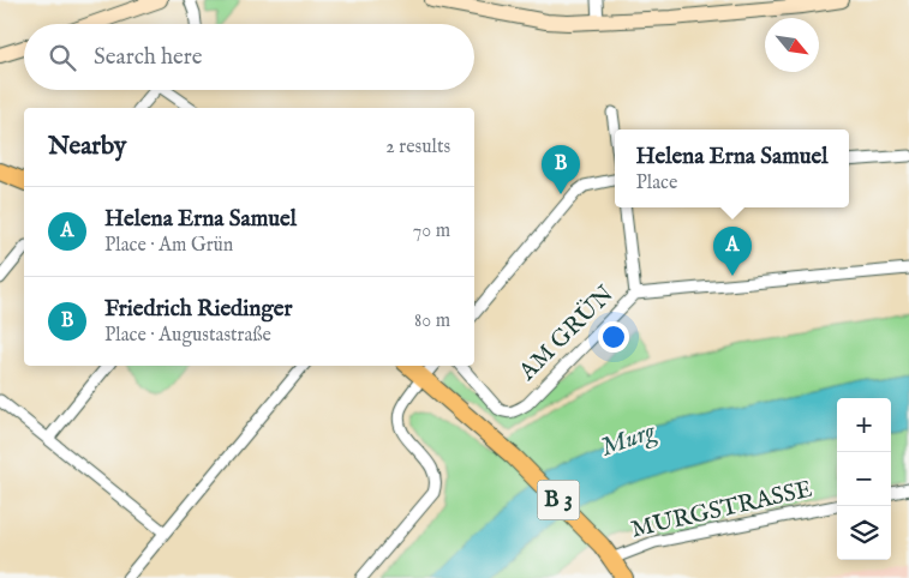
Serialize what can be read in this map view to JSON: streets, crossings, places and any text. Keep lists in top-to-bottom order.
{
  "streets": {
    "main road": ["B 3"],
    "street": ["AM GRÜN", "MURGSTRASSE"]
  },
  "crossings": [
    ["B 3", "MURGSTRASSE"]
  ],
  "water": ["Murg"],
  "north": "bottom right",
  "page": {
    "search": "Search here",
    "heading": ["Nearby", "2 results"],
    "popup": ["Helena Erna Samuel", "Place"],
    "pins": ["B", "A"],
    "list": [
      {
        "mark": "A",
        "name": "Helena Erna Samuel",
        "note": "Place · Am Grün",
        "value": "70 m"
      },
      {
        "mark": "B",
        "name": "Friedrich Riedinger",
        "note": "Place · Augustastraße",
        "value": "80 m"
      }
    ],
    "map_buttons": ["+", "−"]
  }
}
